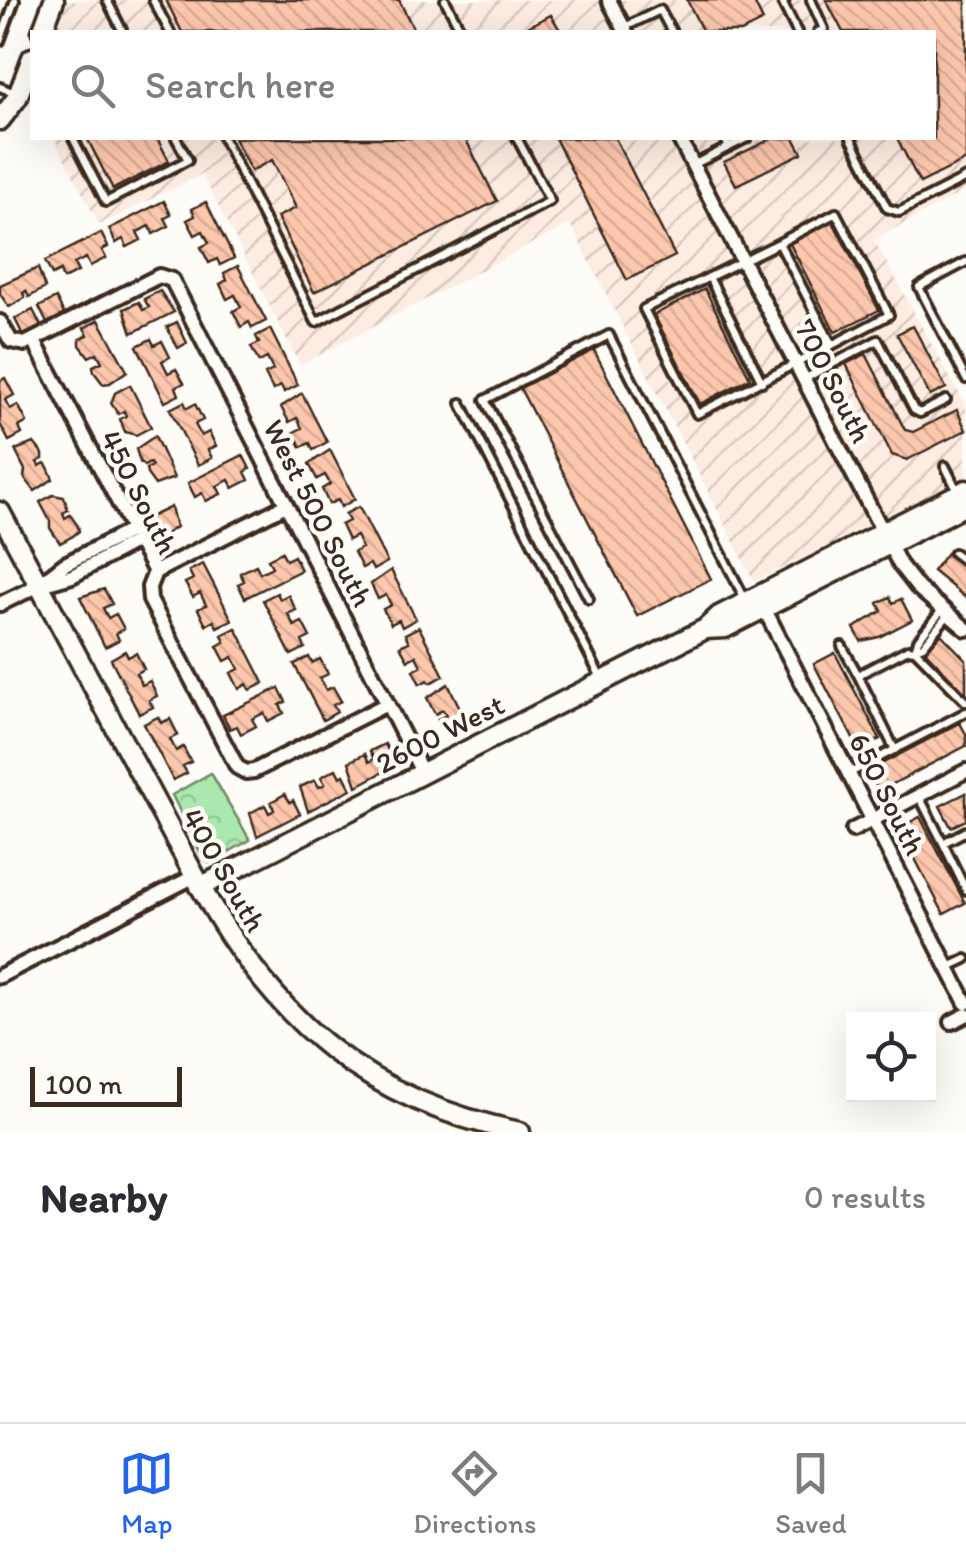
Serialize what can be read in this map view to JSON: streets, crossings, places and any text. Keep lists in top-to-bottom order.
{
  "streets": {
    "street": [
      "700 South",
      "450 South",
      "West 500 South",
      "2600 West",
      "650 South",
      "400 South"
    ]
  },
  "crossings": [
    ["700 South", "2600 West"],
    ["450 South", "West 500 South"],
    ["West 500 South", "2600 West"],
    ["2600 West", "650 South"],
    ["2600 West", "400 South"]
  ],
  "scale_bar": "100 m",
  "page": {
    "search": "Search here",
    "scale": "100 m",
    "heading": ["Nearby", "0 results"],
    "nav": ["Map", "Directions", "Saved"]
  }
}
